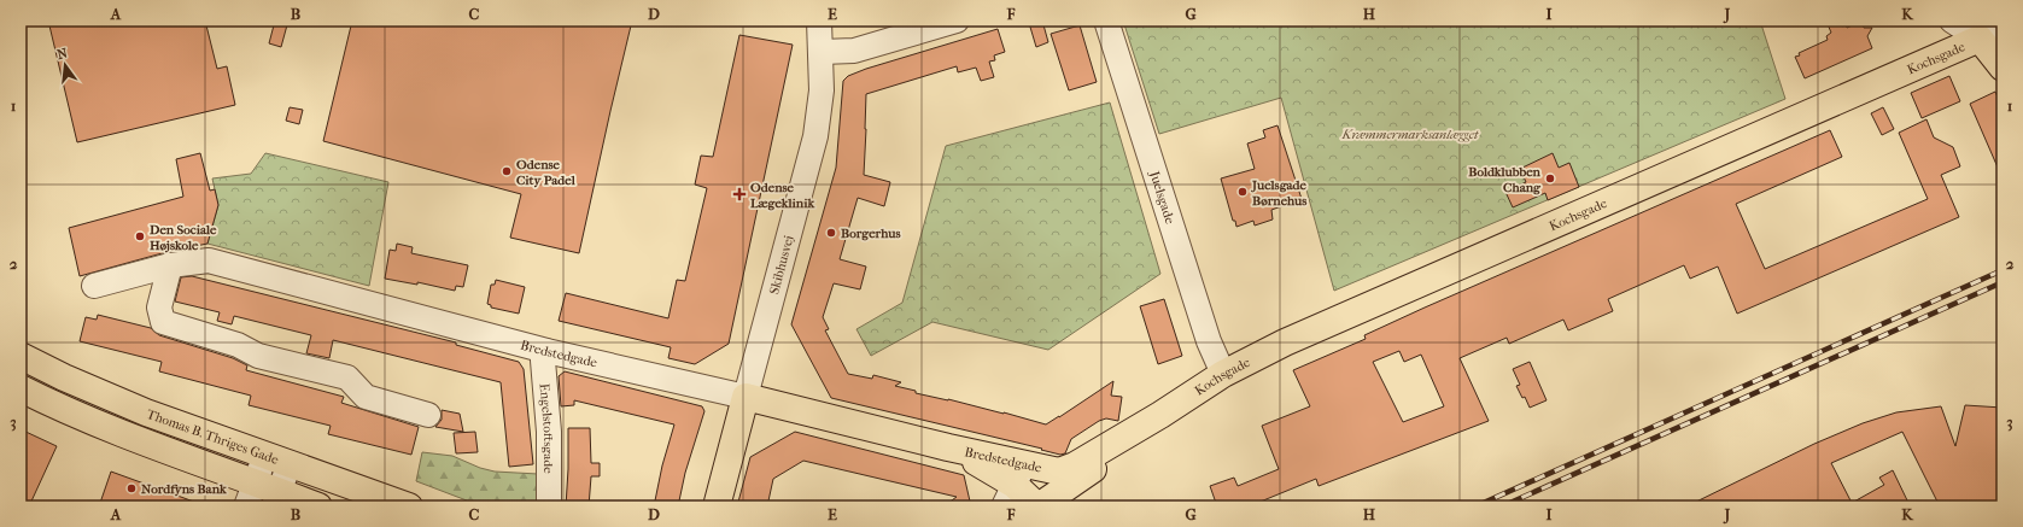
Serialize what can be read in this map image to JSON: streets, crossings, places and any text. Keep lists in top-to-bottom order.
{
  "streets": {
    "main road": [
      "Kochsgade",
      "Skibhusvej",
      "Bredstedgade",
      "Thomas B. Thriges Gade"
    ],
    "street": ["Juelsgade", "Engelstoftsgade"]
  },
  "crossings": [
    ["Kochsgade", "Juelsgade"],
    ["Kochsgade", "Bredstedgade"],
    ["Skibhusvej", "Bredstedgade"],
    ["Bredstedgade", "Engelstoftsgade"]
  ],
  "parks": ["Kræmmermarksanlægget"],
  "places": {
    "other": [
      "Odense City Padel",
      "Boldklubben Chang",
      "Juelsgade Børnehus",
      "Borgerhus",
      "Den Sociale Højskole",
      "Nordfyns Bank"
    ],
    "health": ["Odense Lægeklinik"]
  },
  "north": "top",
  "grid": {
    "columns": [
      "A",
      "B",
      "C",
      "D",
      "E",
      "F",
      "G",
      "H",
      "I",
      "J",
      "K"
    ],
    "rows": ["1", "2", "3"]
  }
}
